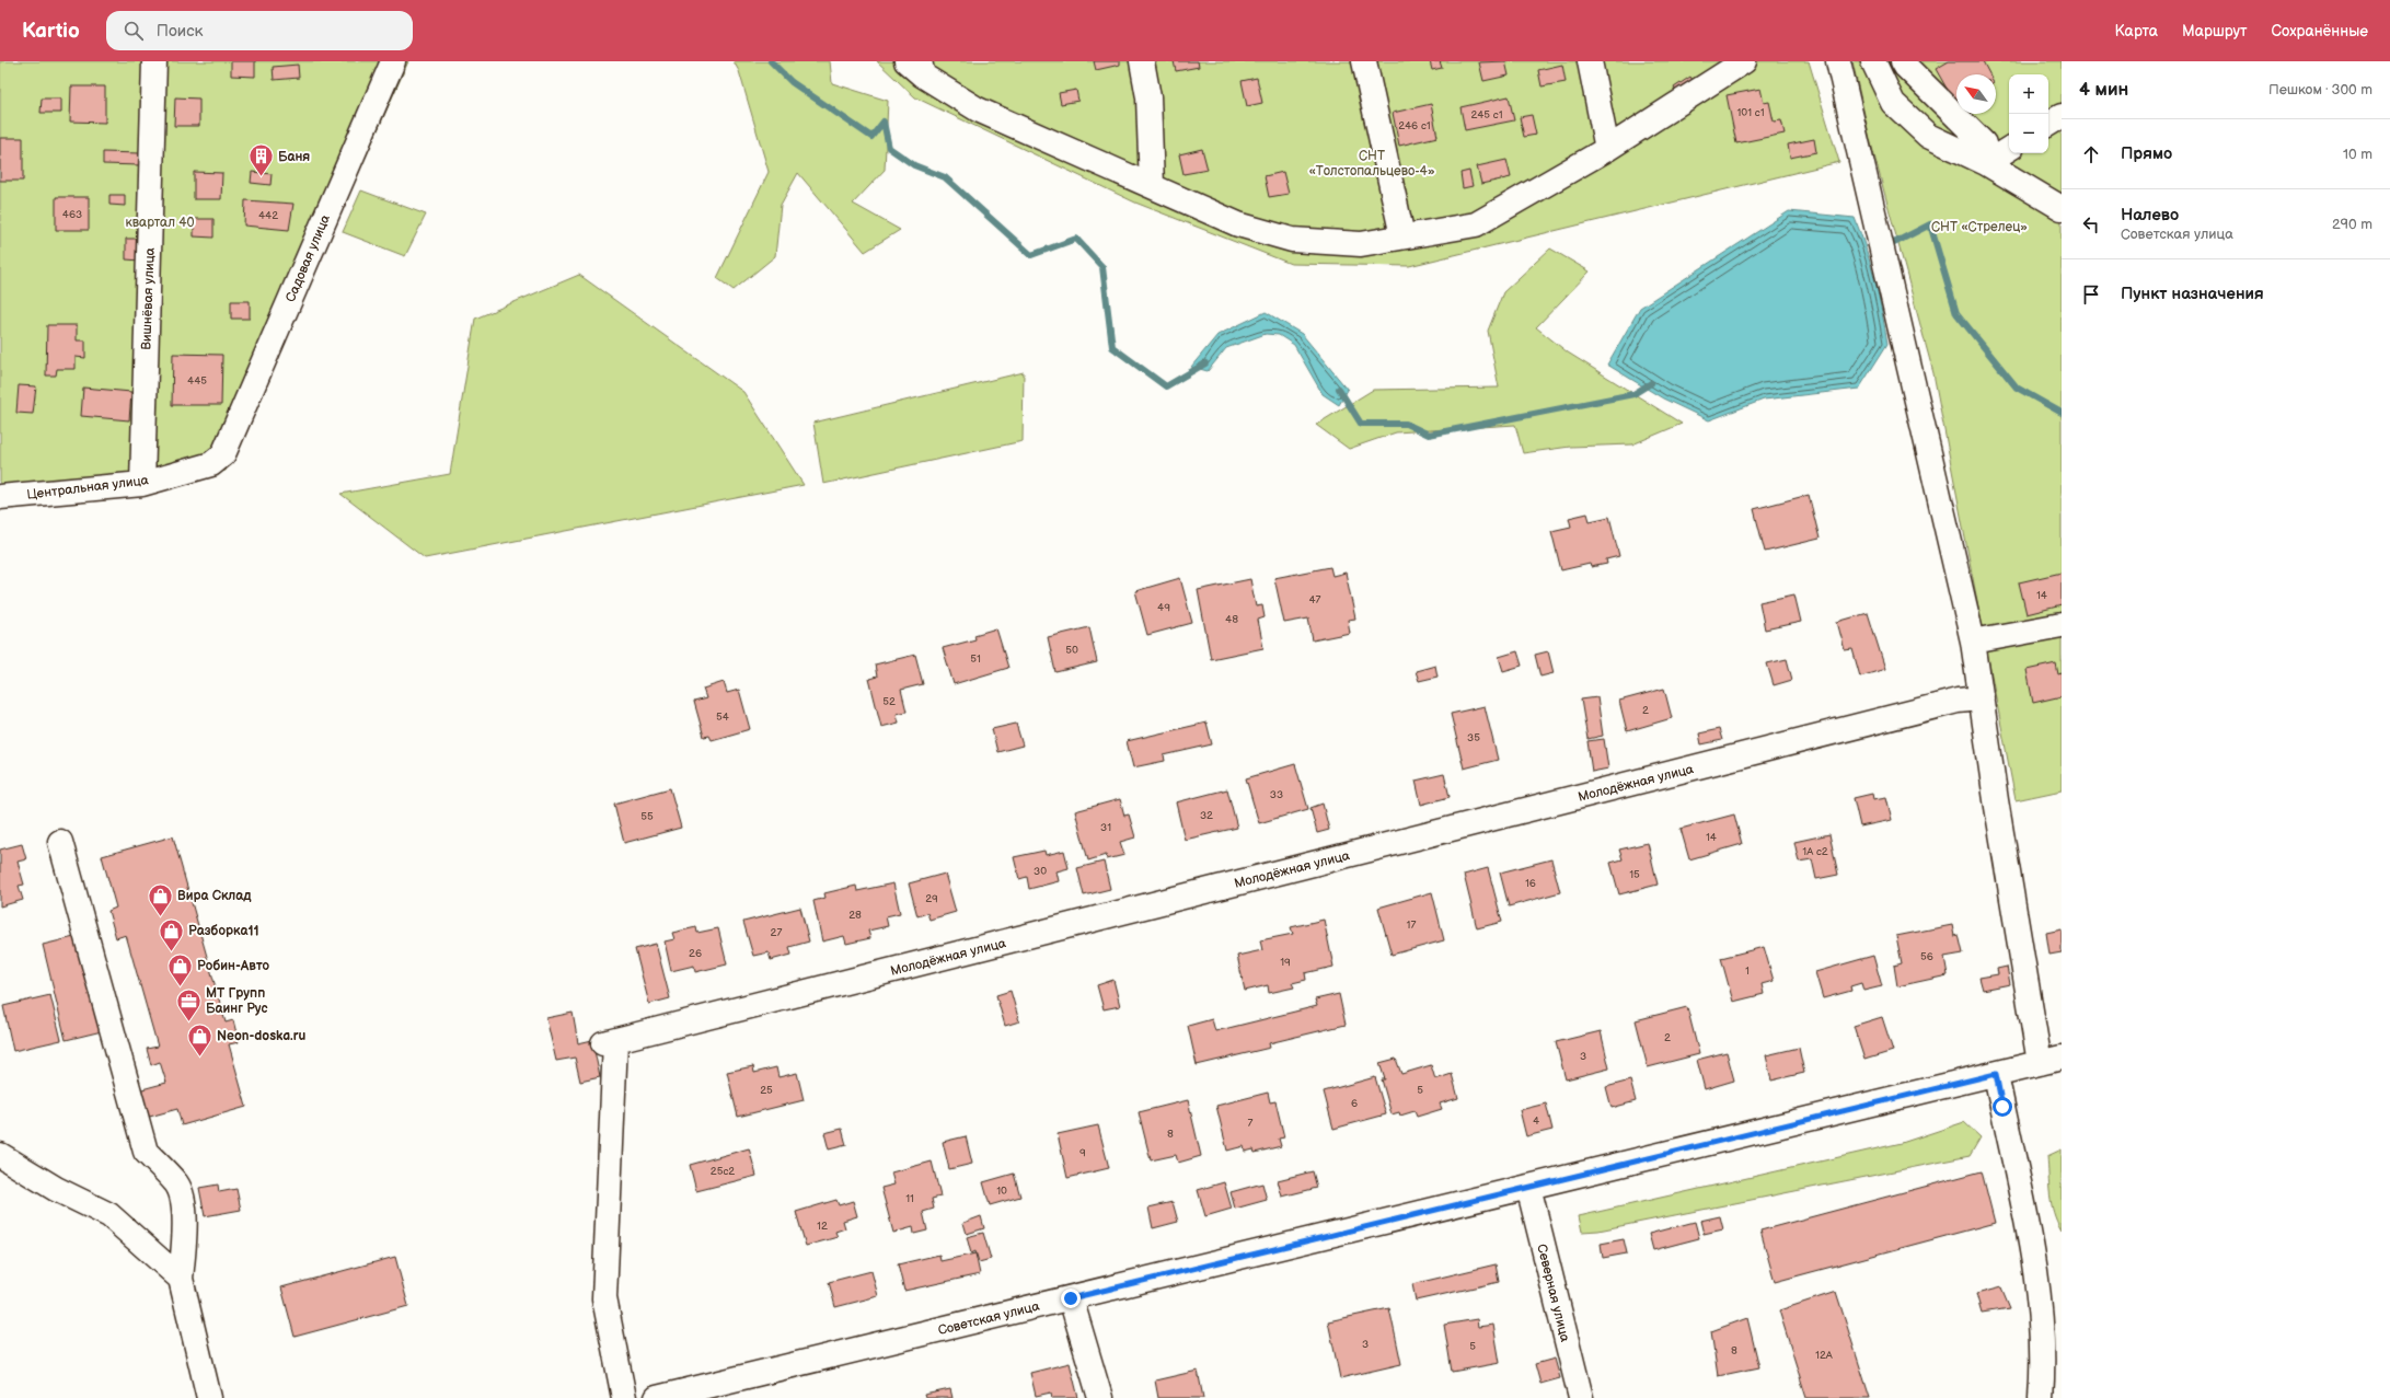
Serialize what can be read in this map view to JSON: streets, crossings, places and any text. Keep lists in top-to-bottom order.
{
  "streets": {
    "street": [
      "Садовая улица",
      "Вишнёвая улица",
      "Центральная улица",
      "Молодёжная улица",
      "Северная улица",
      "Советская улица"
    ]
  },
  "crossings": [
    ["Садовая улица", "Центральная улица"],
    ["Вишнёвая улица", "Центральная улица"],
    ["Северная улица", "Советская улица"]
  ],
  "parks": ["СНТ «Толстопальцево-4»", "квартал 40", "СНТ «Стрелец»"],
  "places": {
    "building": ["Баня"],
    "shop": [
      "Вира Склад",
      "Разборка11",
      "Робин-Авто",
      "Neon-doska.ru"
    ],
    "office": ["МТ Групп Баинг Рус"]
  },
  "house_numbers": [
    "101 с1",
    "245 с1",
    "246 с1",
    "463",
    "442",
    "445",
    "14",
    "47",
    "49",
    "48",
    "50",
    "51",
    "52",
    "2",
    "54",
    "35",
    "33",
    "32",
    "55",
    "31",
    "14",
    "1А с2",
    "30",
    "15",
    "16",
    "29",
    "28",
    "17",
    "27",
    "26",
    "56",
    "19",
    "1",
    "2",
    "3",
    "25",
    "5",
    "6",
    "4",
    "7",
    "8",
    "9",
    "25с2",
    "10",
    "11",
    "12",
    "3",
    "5",
    "8",
    "12А"
  ],
  "north": "top left",
  "page": {
    "header": "Kartio",
    "search": "Поиск",
    "nav": ["Карта", "Маршрут", "Сохранённые"],
    "heading": ["4 мин", "Пешком · 300 m"],
    "map_buttons": ["+", "−"],
    "list": [
      ["Прямо", "10 m"],
      ["Налево", "Советская улица", "290 m"],
      "Пункт назначения"
    ]
  }
}
